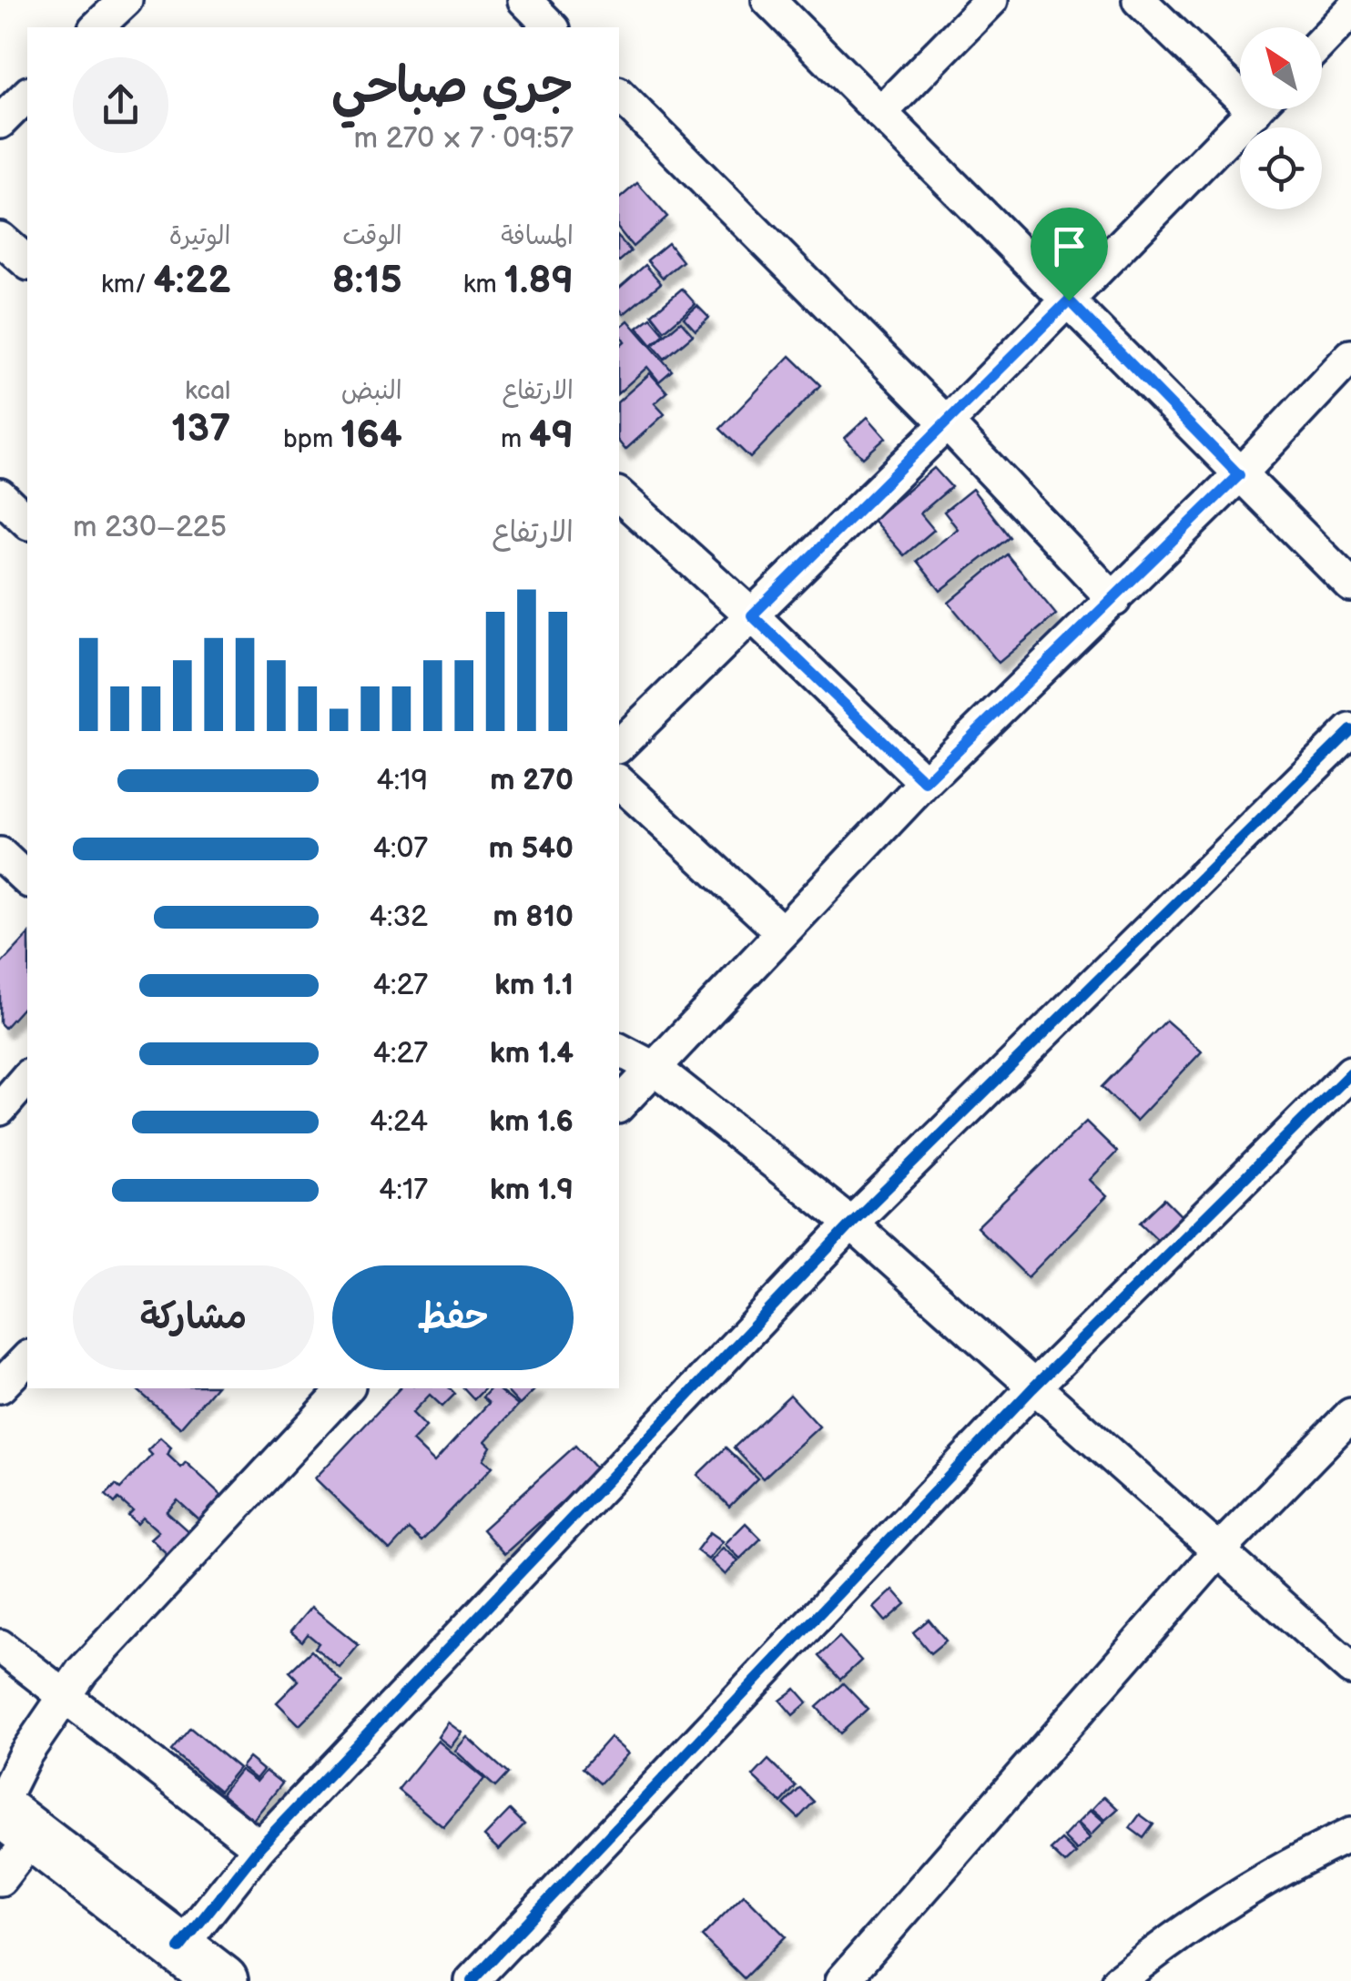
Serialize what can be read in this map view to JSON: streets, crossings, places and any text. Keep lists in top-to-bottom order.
{
  "north": "top left",
  "page": {
    "heading": ["جري صباحي", "09:57 · 7 × 270 m"],
    "stats": [
      ["المسافة", "1.89 km"],
      ["الوقت", "8:15"],
      ["الوتيرة", "4:22 /km"],
      ["الارتفاع", "49 m"],
      ["النبض", "164 bpm"],
      ["kcal", "137"]
    ],
    "chart": ["الارتفاع", "225–230 m"],
    "list": [
      {
        "name": "270 m",
        "note": "4:19"
      },
      {
        "name": "540 m",
        "note": "4:07"
      },
      {
        "name": "810 m",
        "note": "4:32"
      },
      {
        "name": "1.1 km",
        "note": "4:27"
      },
      {
        "name": "1.4 km",
        "note": "4:27"
      },
      {
        "name": "1.6 km",
        "note": "4:24"
      },
      {
        "name": "1.9 km",
        "note": "4:17"
      }
    ],
    "buttons": ["حفظ", "مشاركة"]
  }
}
